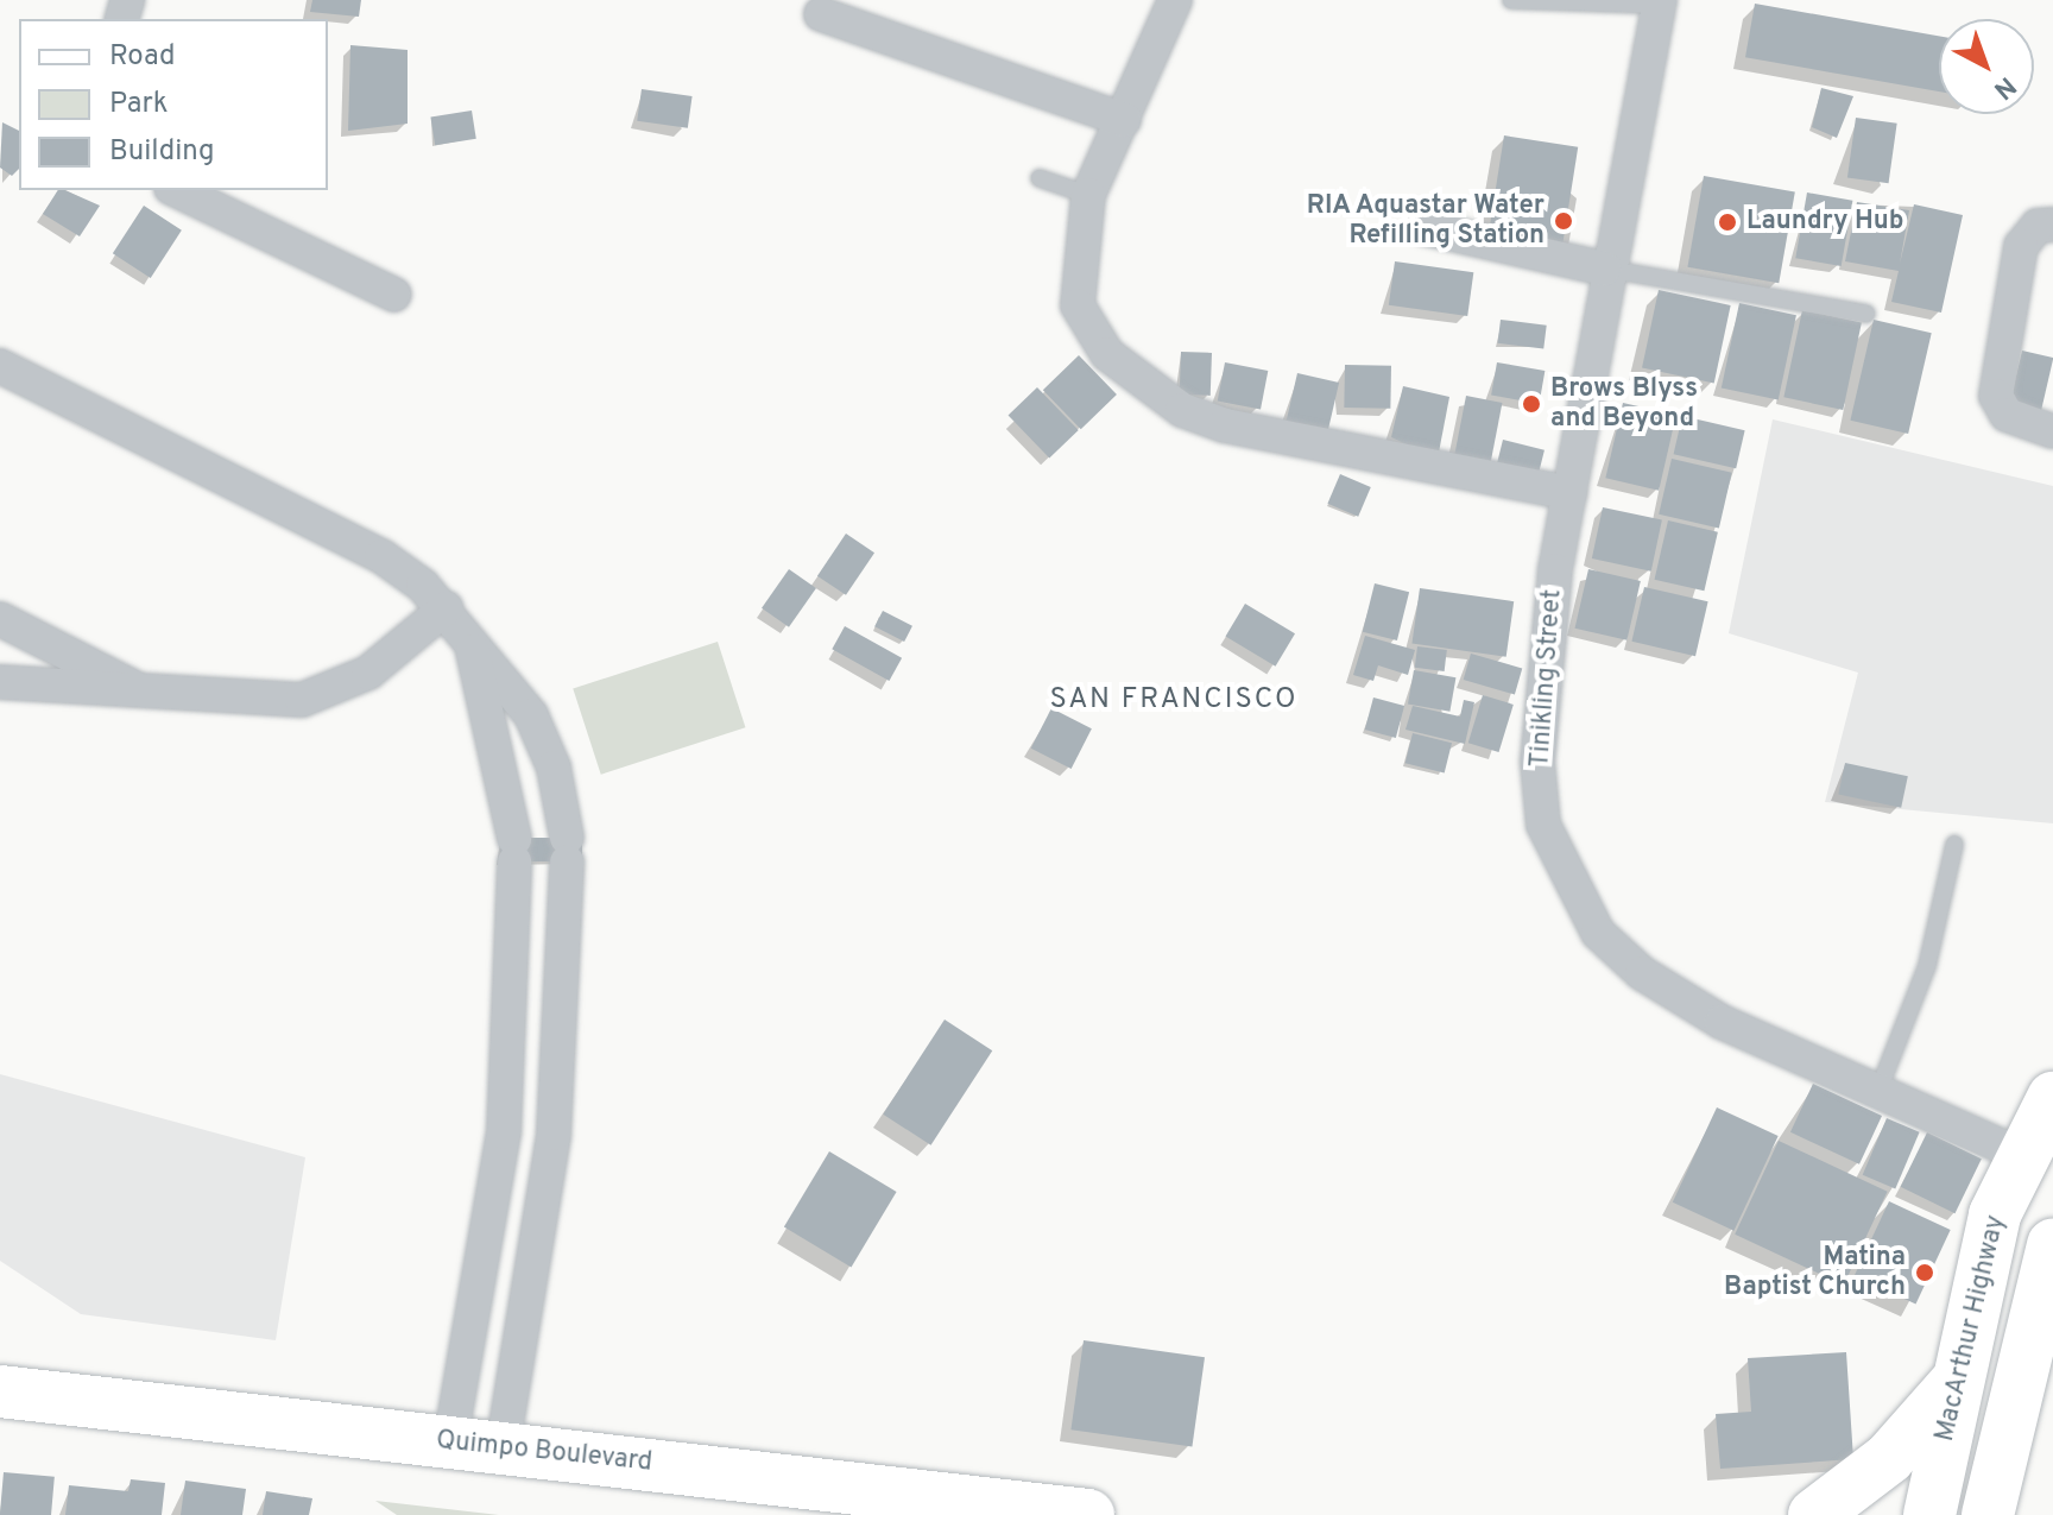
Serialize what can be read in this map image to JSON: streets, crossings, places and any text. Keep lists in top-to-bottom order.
{
  "streets": {
    "main road": ["MacArthur Highway", "Quimpo Boulevard"],
    "street": ["Tinikling Street"]
  },
  "crossings": [
    ["Tinikling Street", "MacArthur Highway"]
  ],
  "districts": ["SAN FRANCISCO"],
  "places": [
    "RIA Aquastar Water Refilling Station",
    "Laundry Hub",
    "Brows Blyss and Beyond",
    "Matina Baptist Church"
  ],
  "legend": ["Road", "Park", "Building"],
  "north": "bottom right"
}
